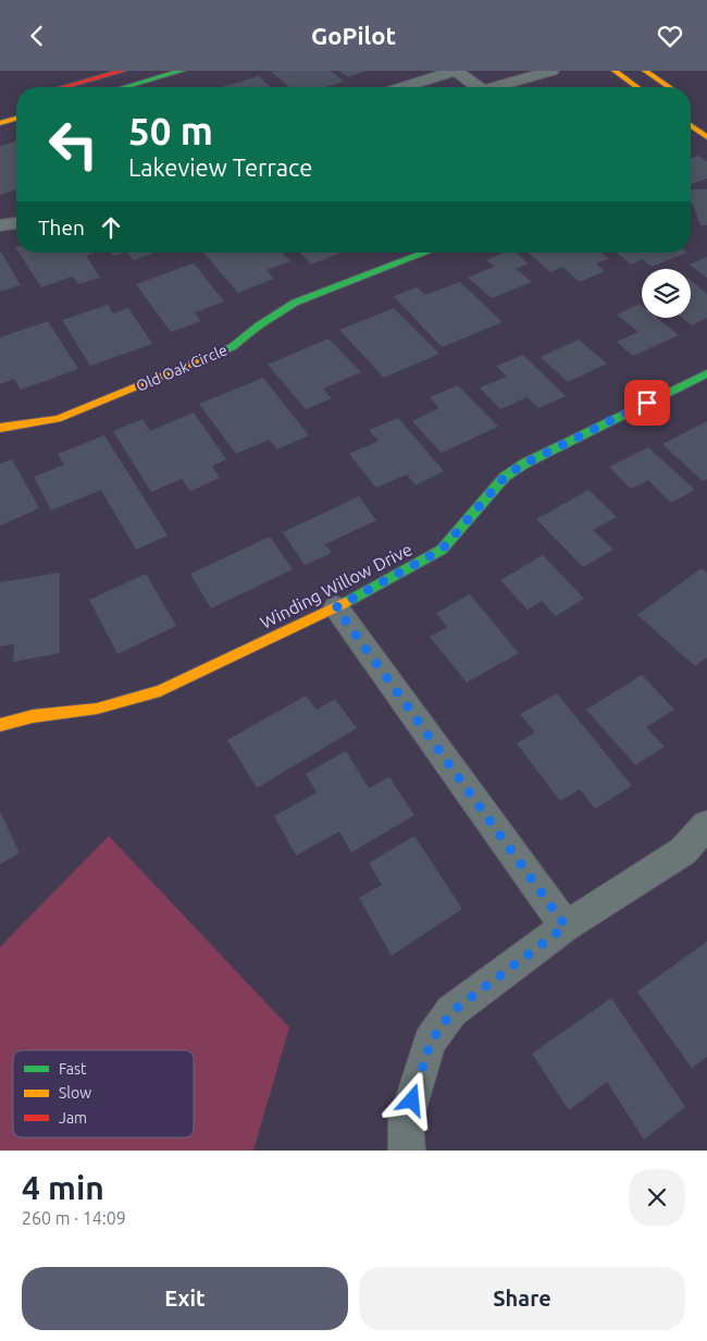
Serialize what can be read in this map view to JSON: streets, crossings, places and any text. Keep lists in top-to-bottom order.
{
  "streets": {
    "street": ["Old Oak Circle", "Winding Willow Drive"]
  },
  "legend": ["Fast", "Slow", "Jam"],
  "page": {
    "header": "GoPilot",
    "turn": ["50 m", "Lakeview Terrace"],
    "then": "Then",
    "heading": ["4 min", "260 m · 14:09"],
    "buttons": ["Exit", "Share"]
  }
}
